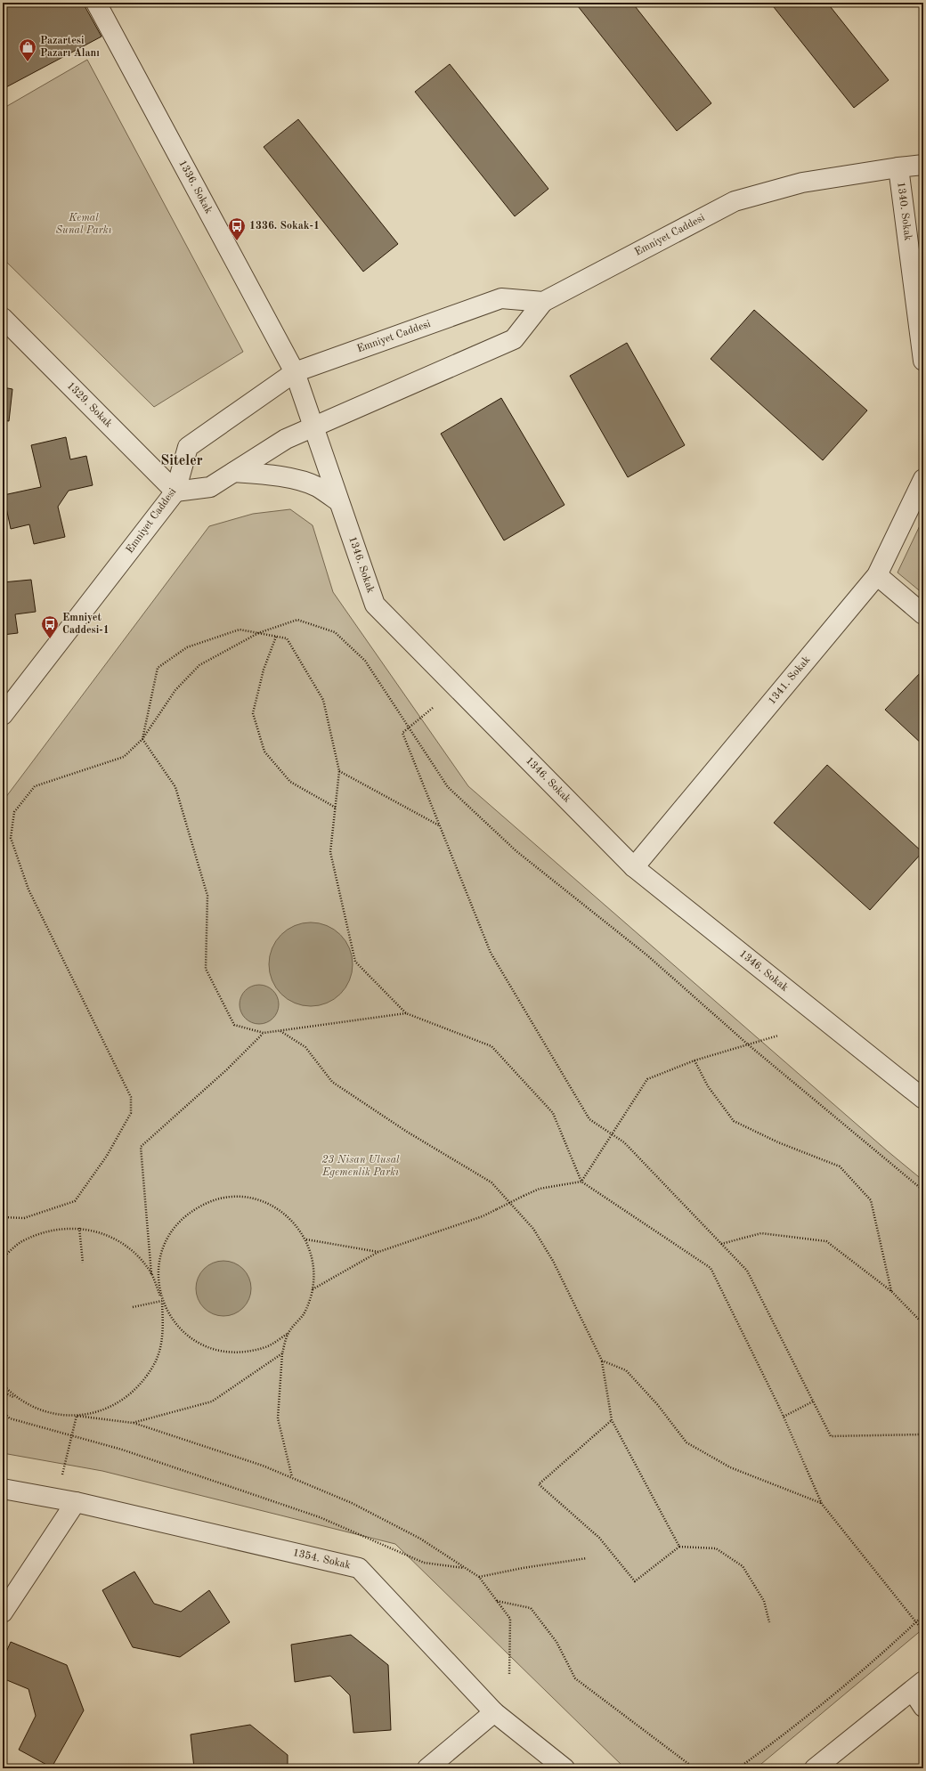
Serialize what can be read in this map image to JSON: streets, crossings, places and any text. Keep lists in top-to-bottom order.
{
  "streets": {
    "street": [
      "1336. Sokak",
      "1340. Sokak",
      "Emniyet Caddesi",
      "1329. Sokak",
      "1346. Sokak",
      "1341. Sokak",
      "1354. Sokak"
    ]
  },
  "crossings": [
    ["1336. Sokak", "Emniyet Caddesi"],
    ["1336. Sokak", "1346. Sokak"],
    ["1340. Sokak", "Emniyet Caddesi"],
    ["Emniyet Caddesi", "1329. Sokak"],
    ["Emniyet Caddesi", "1346. Sokak"],
    ["1346. Sokak", "1341. Sokak"]
  ],
  "districts": ["Siteler"],
  "parks": ["Kemal Sunal Parkı", "23 Nisan Ulusal Egemenlik Parkı"],
  "places": {
    "shop": ["Pazartesi Pazarı Alanı"],
    "bus stop": ["1336. Sokak-1", "Emniyet Caddesi-1"]
  }
}
